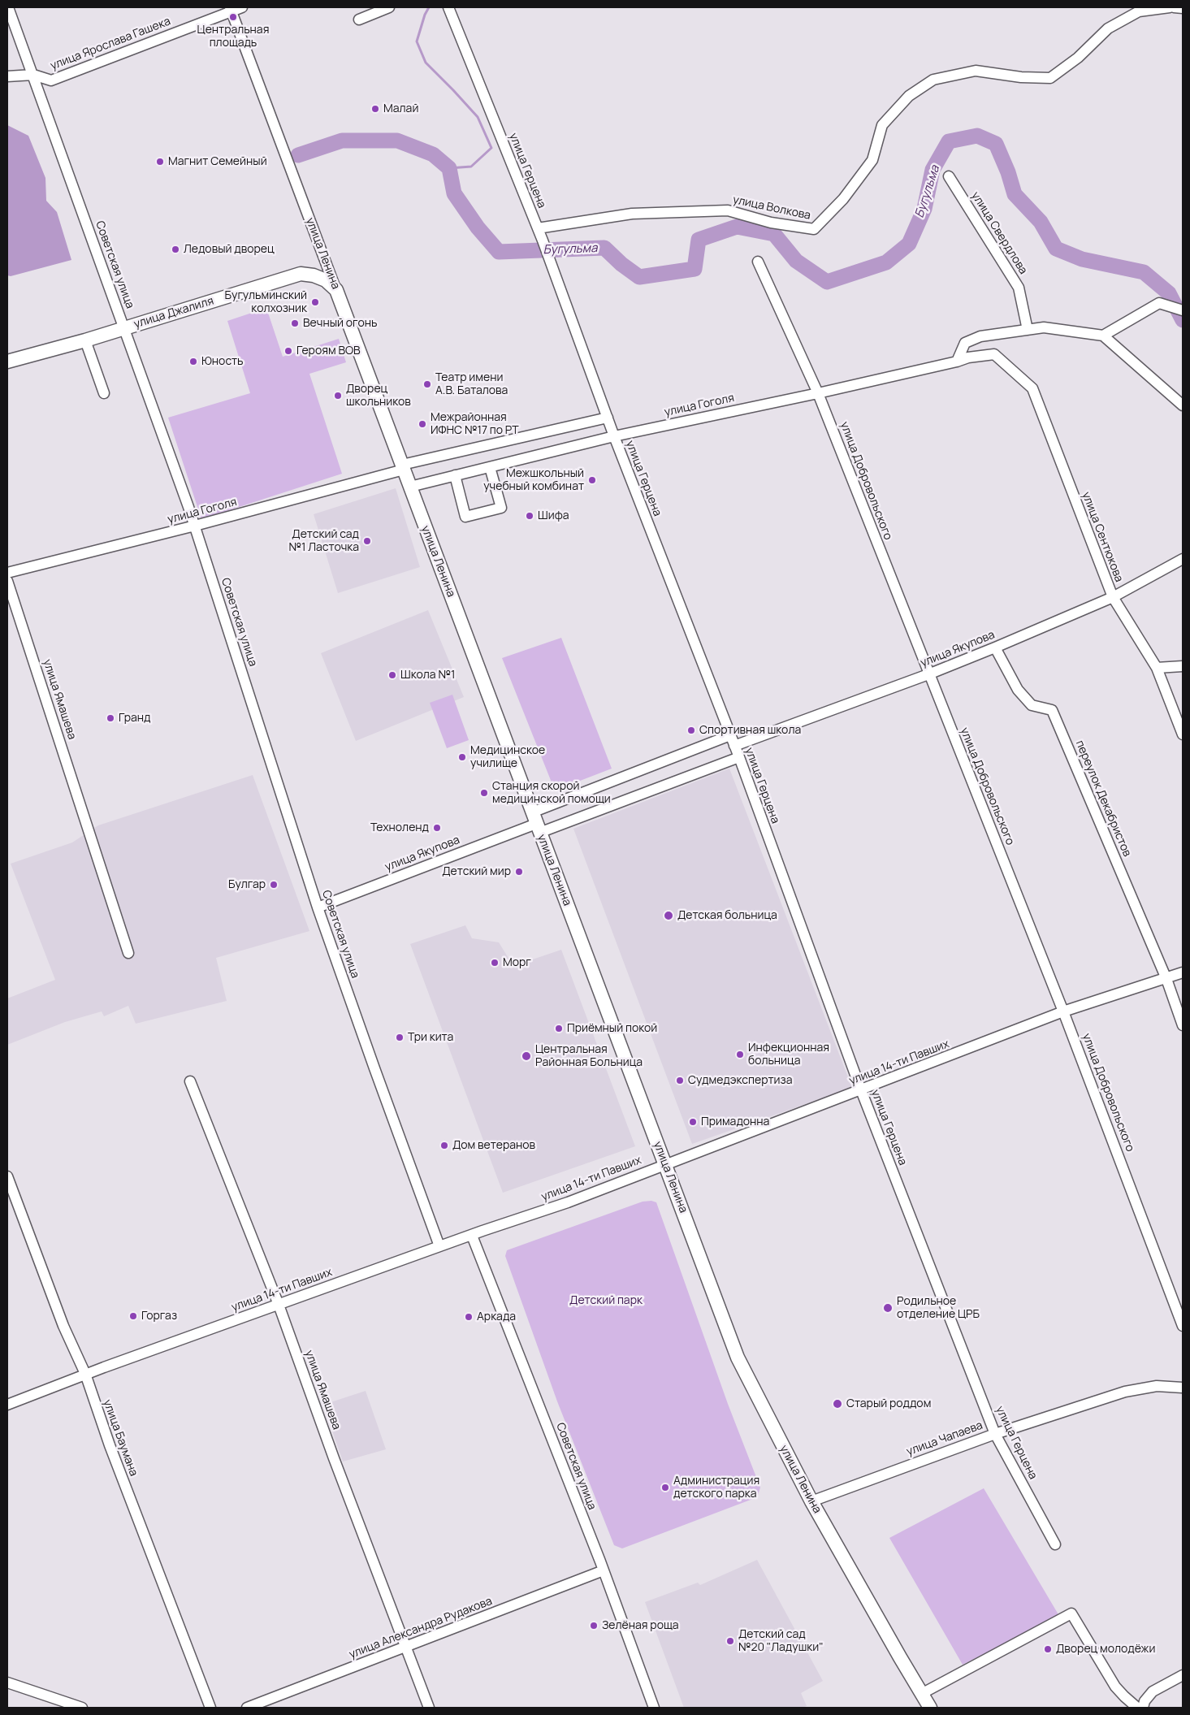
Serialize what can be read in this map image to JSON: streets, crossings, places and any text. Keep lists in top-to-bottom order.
{
  "streets": {
    "main road": ["улица Ленина", "улица Джалиля"],
    "street": [
      "улица Ярослава Гашека",
      "улица Герцена",
      "улица Волкова",
      "улица Свердлова",
      "Советская улица",
      "улица Гоголя",
      "улица Добровольского",
      "улица Сентюкова",
      "улица Якупова",
      "улица Ямашева",
      "переулок Декабристов",
      "улица 14-ти Павших",
      "улица Баумана",
      "улица Чапаева",
      "улица Александра Рудакова"
    ]
  },
  "crossings": [
    ["улица Ярослава Гашека", "улица Ленина"],
    ["улица Ярослава Гашека", "Советская улица"],
    ["улица Герцена", "улица Волкова"],
    ["улица Герцена", "улица Гоголя"],
    ["улица Герцена", "улица Якупова"],
    ["улица Герцена", "улица 14-ти Павших"],
    ["улица Герцена", "улица Чапаева"],
    ["улица Ленина", "улица Джалиля"],
    ["улица Ленина", "улица Гоголя"],
    ["улица Ленина", "улица Якупова"],
    ["улица Ленина", "улица 14-ти Павших"],
    ["улица Ленина", "улица Чапаева"],
    ["Советская улица", "улица Джалиля"],
    ["Советская улица", "улица Гоголя"],
    ["Советская улица", "улица Якупова"],
    ["Советская улица", "улица 14-ти Павших"],
    ["Советская улица", "улица Александра Рудакова"],
    ["улица Гоголя", "улица Добровольского"],
    ["улица Гоголя", "улица Сентюкова"],
    ["улица Добровольского", "улица Якупова"],
    ["улица Добровольского", "улица 14-ти Павших"],
    ["улица Сентюкова", "улица Якупова"],
    ["улица Якупова", "переулок Декабристов"],
    ["улица Ямашева", "улица 14-ти Павших"],
    ["улица Ямашева", "улица Александра Рудакова"],
    ["переулок Декабристов", "улица 14-ти Павших"],
    ["улица 14-ти Павших", "улица Баумана"]
  ],
  "water": ["Бугульма"],
  "parks": ["Детский парк"],
  "places": [
    "Центральная площадь",
    "Малай",
    "Магнит Семейный",
    "Ледовый дворец",
    "Бугульминский колхозник",
    "Вечный огонь",
    "Героям ВОВ",
    "Юность",
    "Театр имени А.В. Баталова",
    "Дворец школьников",
    "Межрайонная ИФНС №17 по РТ",
    "Межшкольный учебный комбинат",
    "Шифа",
    "Детский сад №1 Ласточка",
    "Школа №1",
    "Гранд",
    "Спортивная школа",
    "Медицинское училище",
    "Станция скорой медицинской помощи",
    "Техноленд",
    "Детский мир",
    "Булгар",
    "Детская больница",
    "Морг",
    "Приёмный покой",
    "Три кита",
    "Инфекционная больница",
    "Центральная Районная Больница",
    "Судмедэкспертиза",
    "Примадонна",
    "Дом ветеранов",
    "Родильное отделение ЦРБ",
    "Горгаз",
    "Аркада",
    "Старый роддом",
    "Администрация детского парка",
    "Зелёная роща",
    "Детский сад №20 \"Ладушки\"",
    "Дворец молодёжи"
  ]
}
